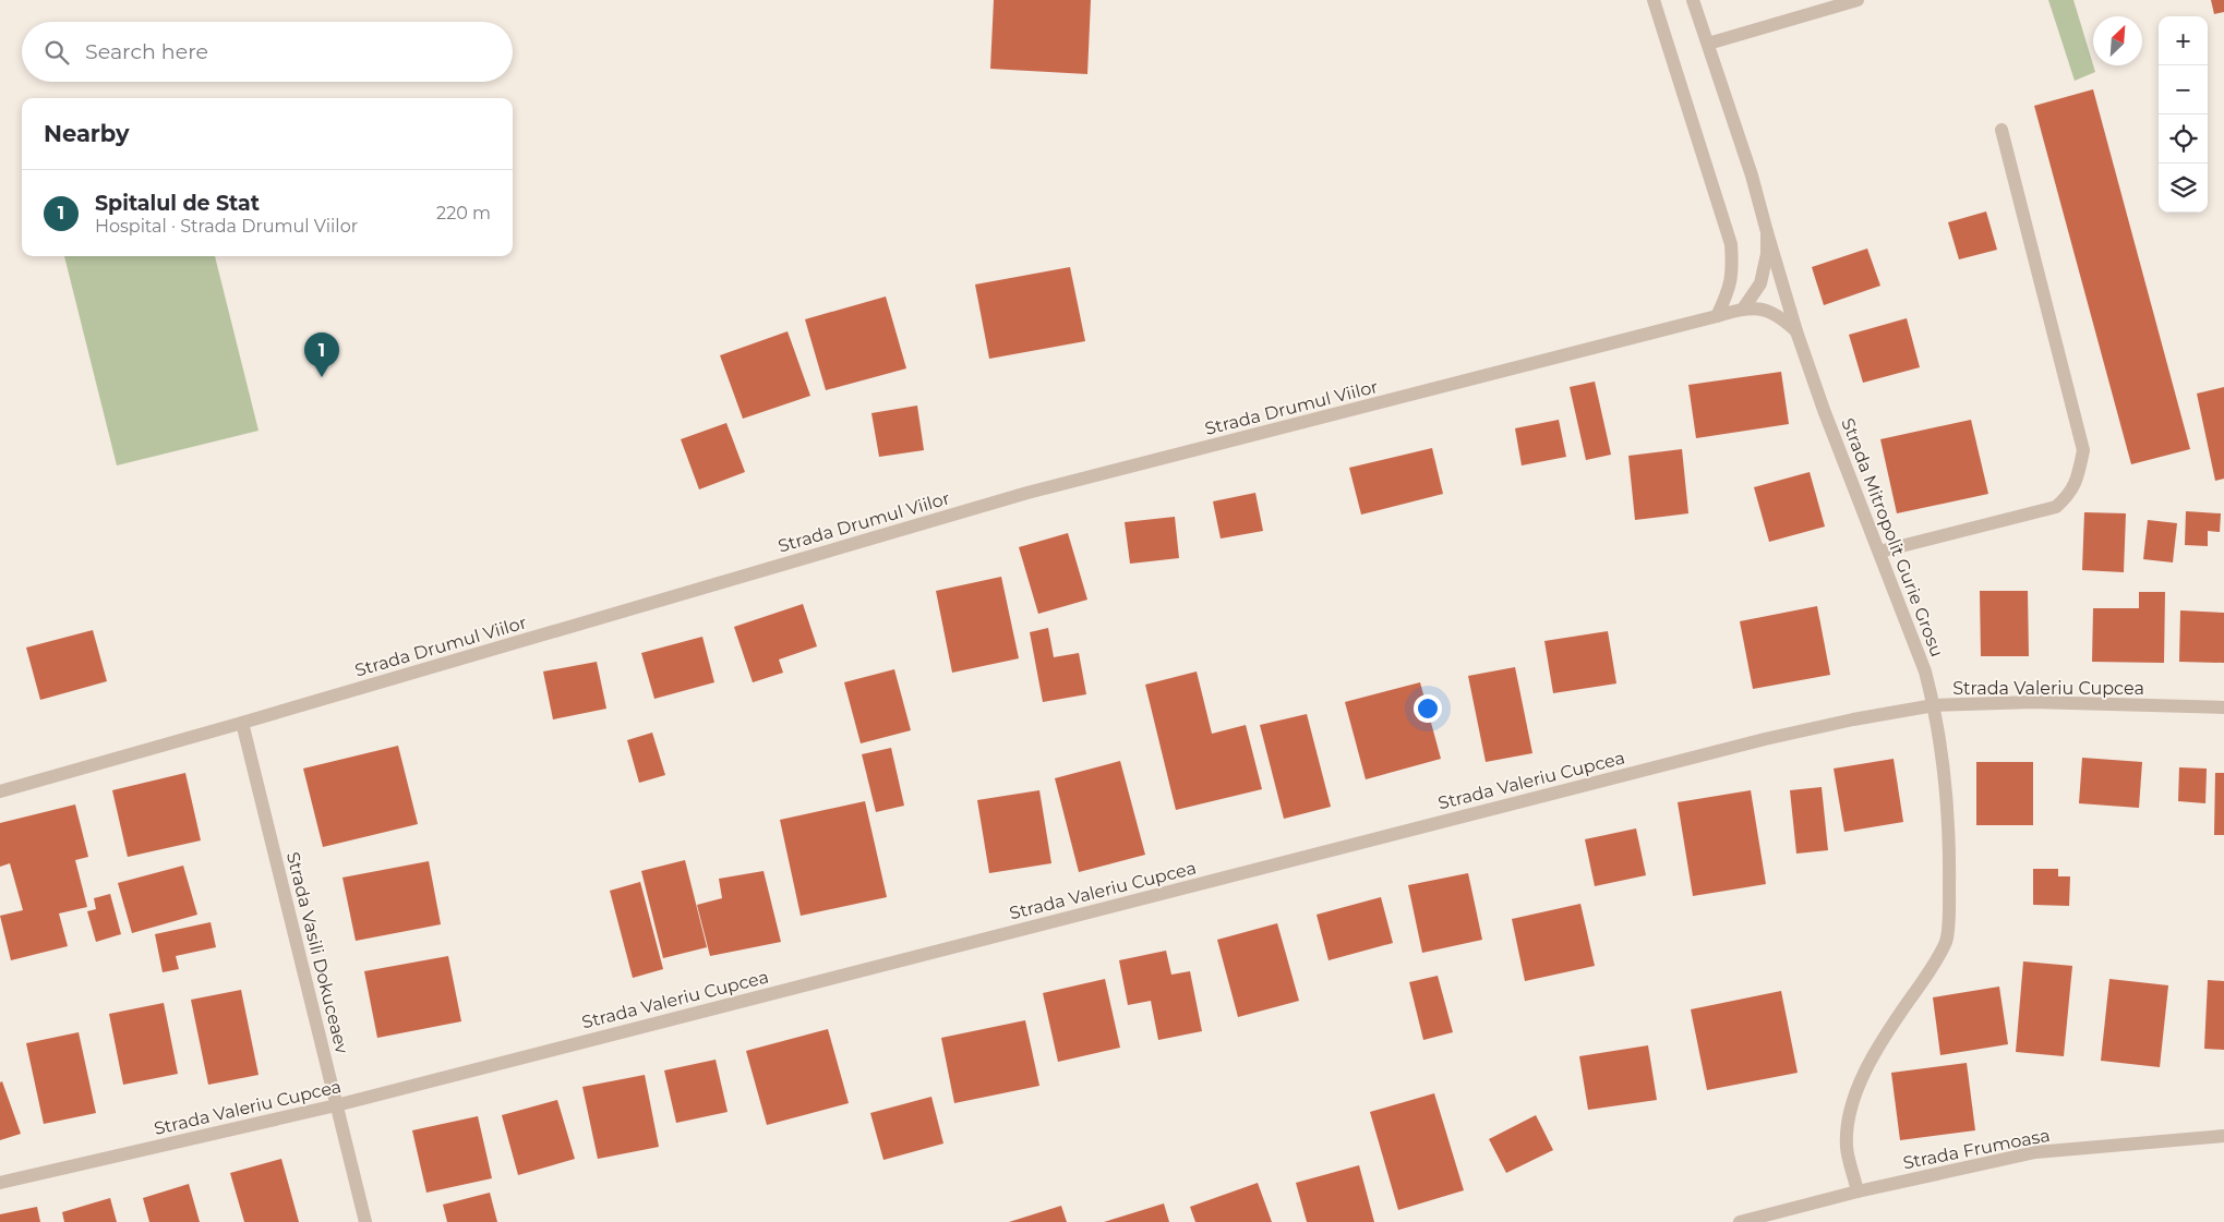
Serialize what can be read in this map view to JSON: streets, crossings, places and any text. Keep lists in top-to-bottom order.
{
  "streets": {
    "street": [
      "Strada Drumul Viilor",
      "Strada Mitropolit Gurie Grosu",
      "Strada Valeriu Cupcea",
      "Strada Vasili Dokuceaev",
      "Strada Frumoasa"
    ]
  },
  "crossings": [
    ["Strada Drumul Viilor", "Strada Mitropolit Gurie Grosu"],
    ["Strada Drumul Viilor", "Strada Vasili Dokuceaev"],
    ["Strada Mitropolit Gurie Grosu", "Strada Valeriu Cupcea"],
    ["Strada Mitropolit Gurie Grosu", "Strada Frumoasa"],
    ["Strada Valeriu Cupcea", "Strada Vasili Dokuceaev"]
  ],
  "north": "top right",
  "page": {
    "map_buttons": ["+", "−"],
    "search": "Search here",
    "heading": "Nearby",
    "list": [
      {
        "mark": "1",
        "name": "Spitalul de Stat",
        "note": "Hospital · Strada Drumul Viilor",
        "value": "220 m"
      }
    ],
    "pins": "1"
  }
}
